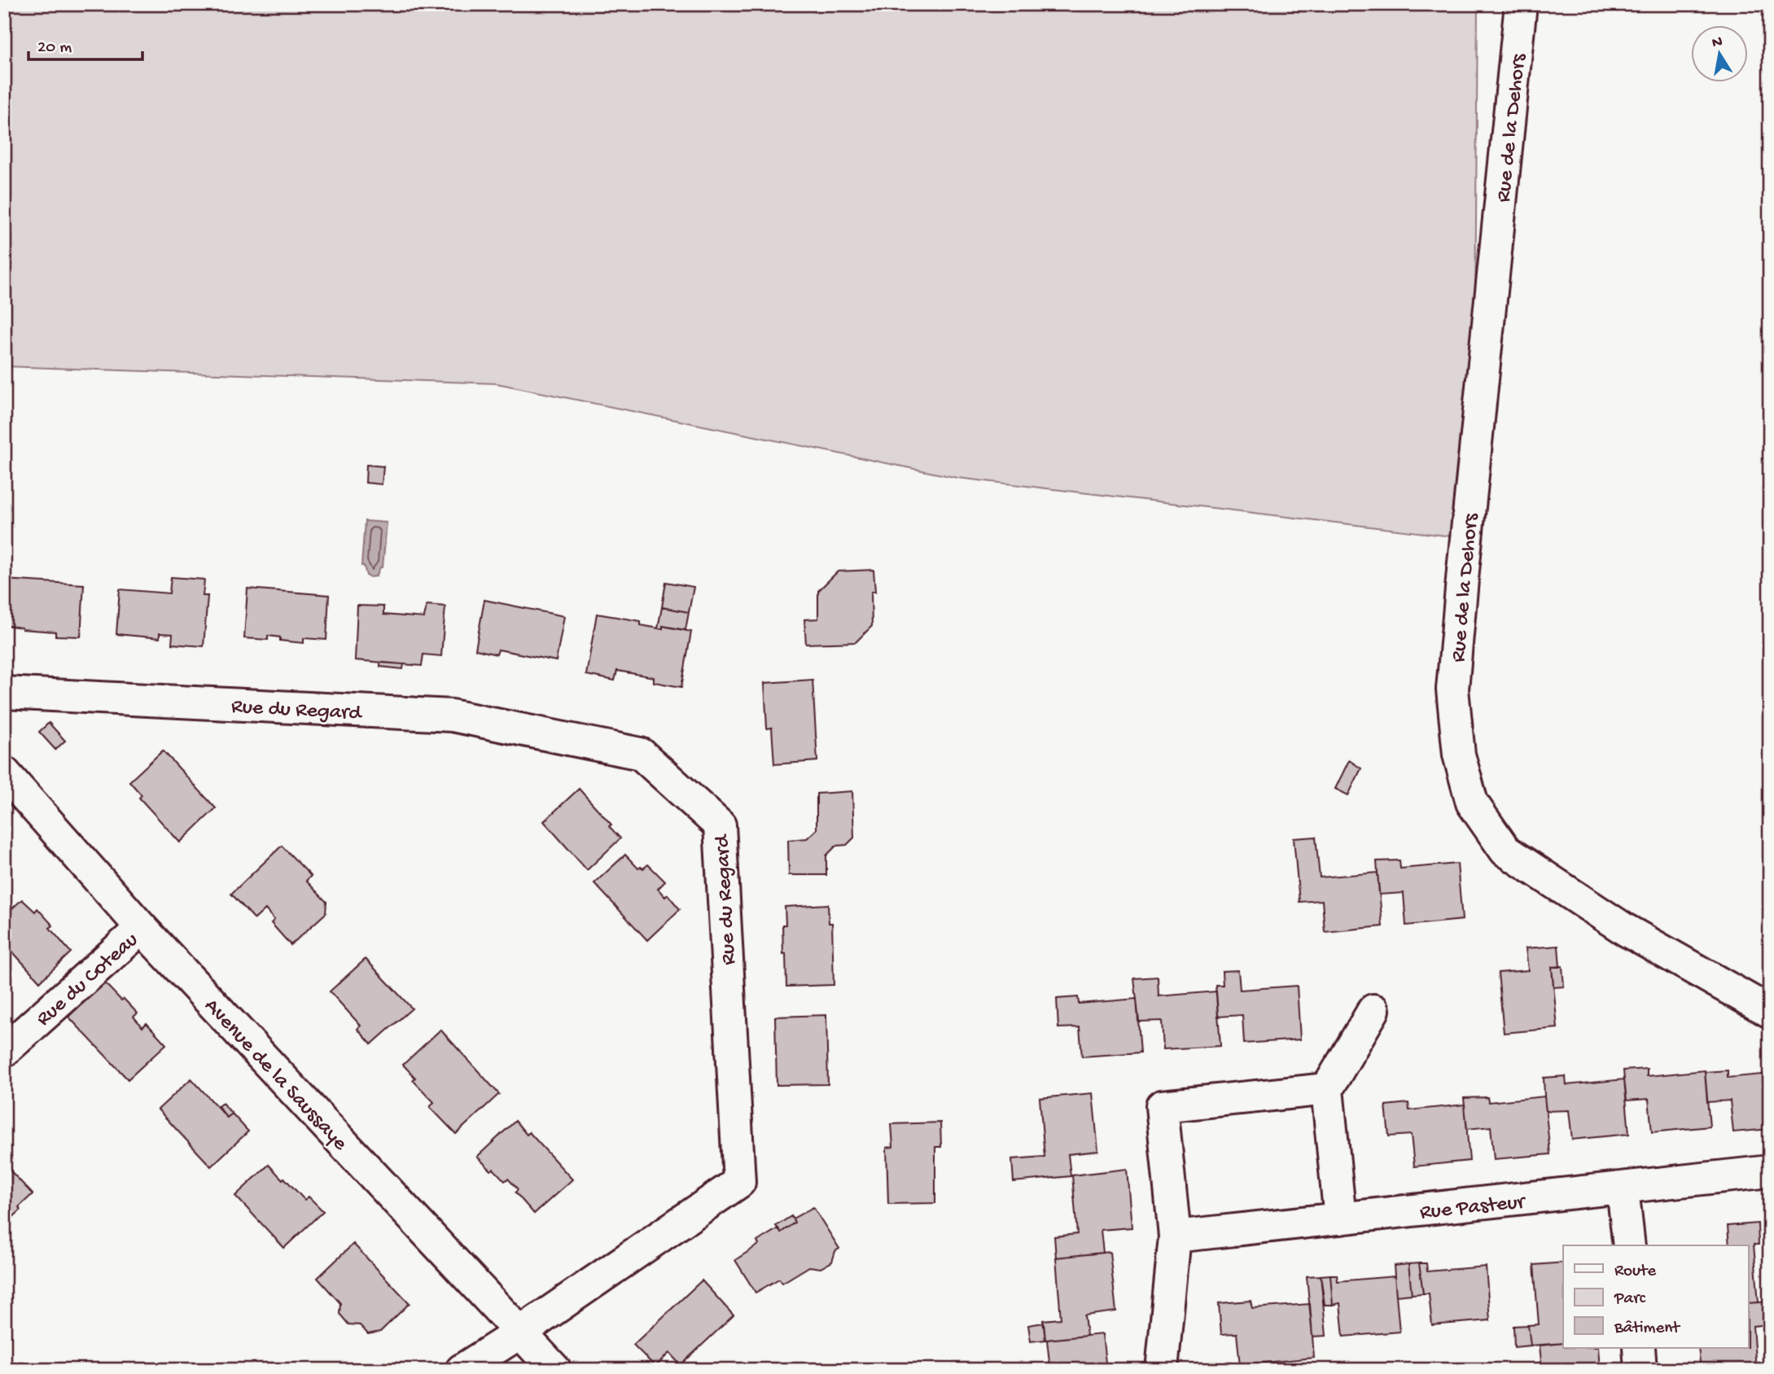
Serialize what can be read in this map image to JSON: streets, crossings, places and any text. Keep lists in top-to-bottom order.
{
  "streets": {
    "street": [
      "Rue de la Dehors",
      "Rue du Regard",
      "Rue du Coteau",
      "Avenue de la Saussaye",
      "Rue Pasteur"
    ]
  },
  "crossings": [
    ["Rue du Regard", "Avenue de la Saussaye"],
    ["Rue du Coteau", "Avenue de la Saussaye"]
  ],
  "legend": ["Route", "Parc", "Bâtiment"],
  "scale_bar": "20 m",
  "north": "top"
}
